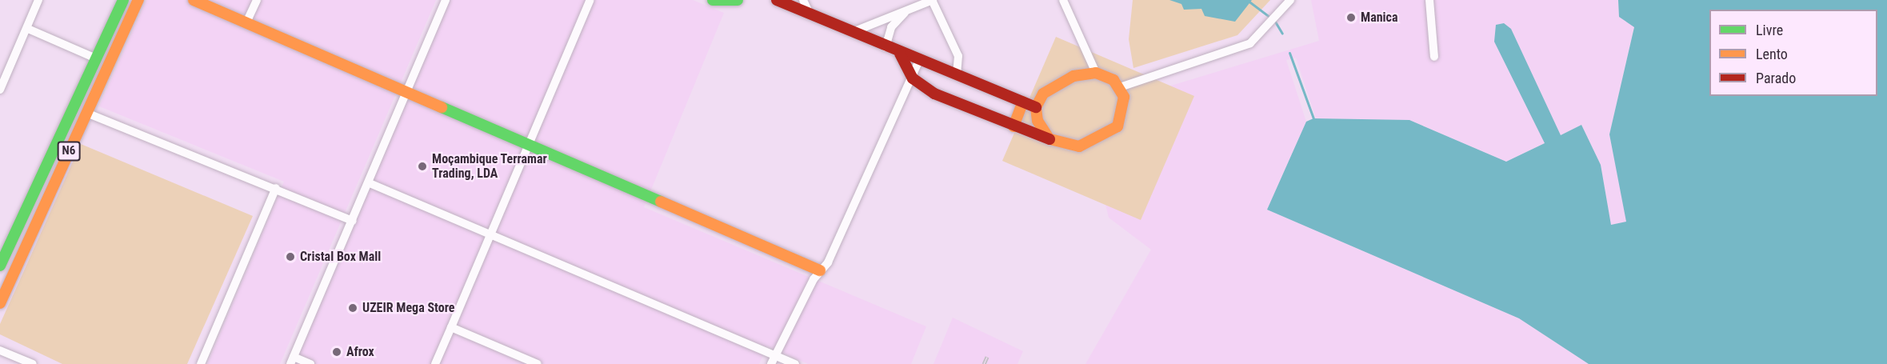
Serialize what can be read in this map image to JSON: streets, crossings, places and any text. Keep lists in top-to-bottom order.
{
  "streets": {
    "main road": ["N6"]
  },
  "places": [
    "Manica",
    "Moçambique Terramar Trading, LDA",
    "Cristal Box Mall",
    "UZEIR Mega Store",
    "Afrox"
  ],
  "legend": ["Livre", "Lento", "Parado"]
}
